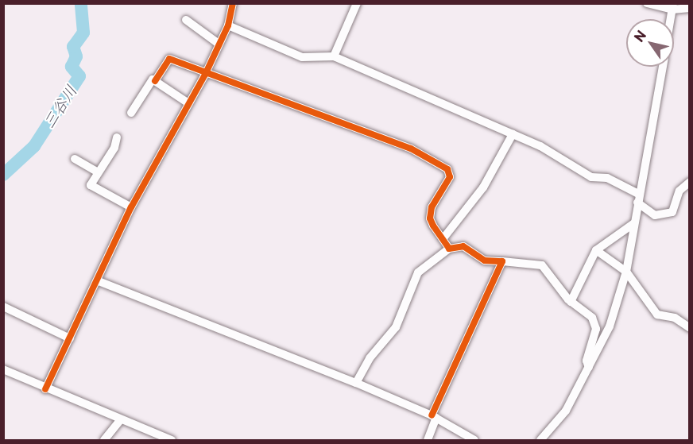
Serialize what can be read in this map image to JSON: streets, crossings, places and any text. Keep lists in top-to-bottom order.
{
  "water": ["三谷川"],
  "north": "top left"
}
